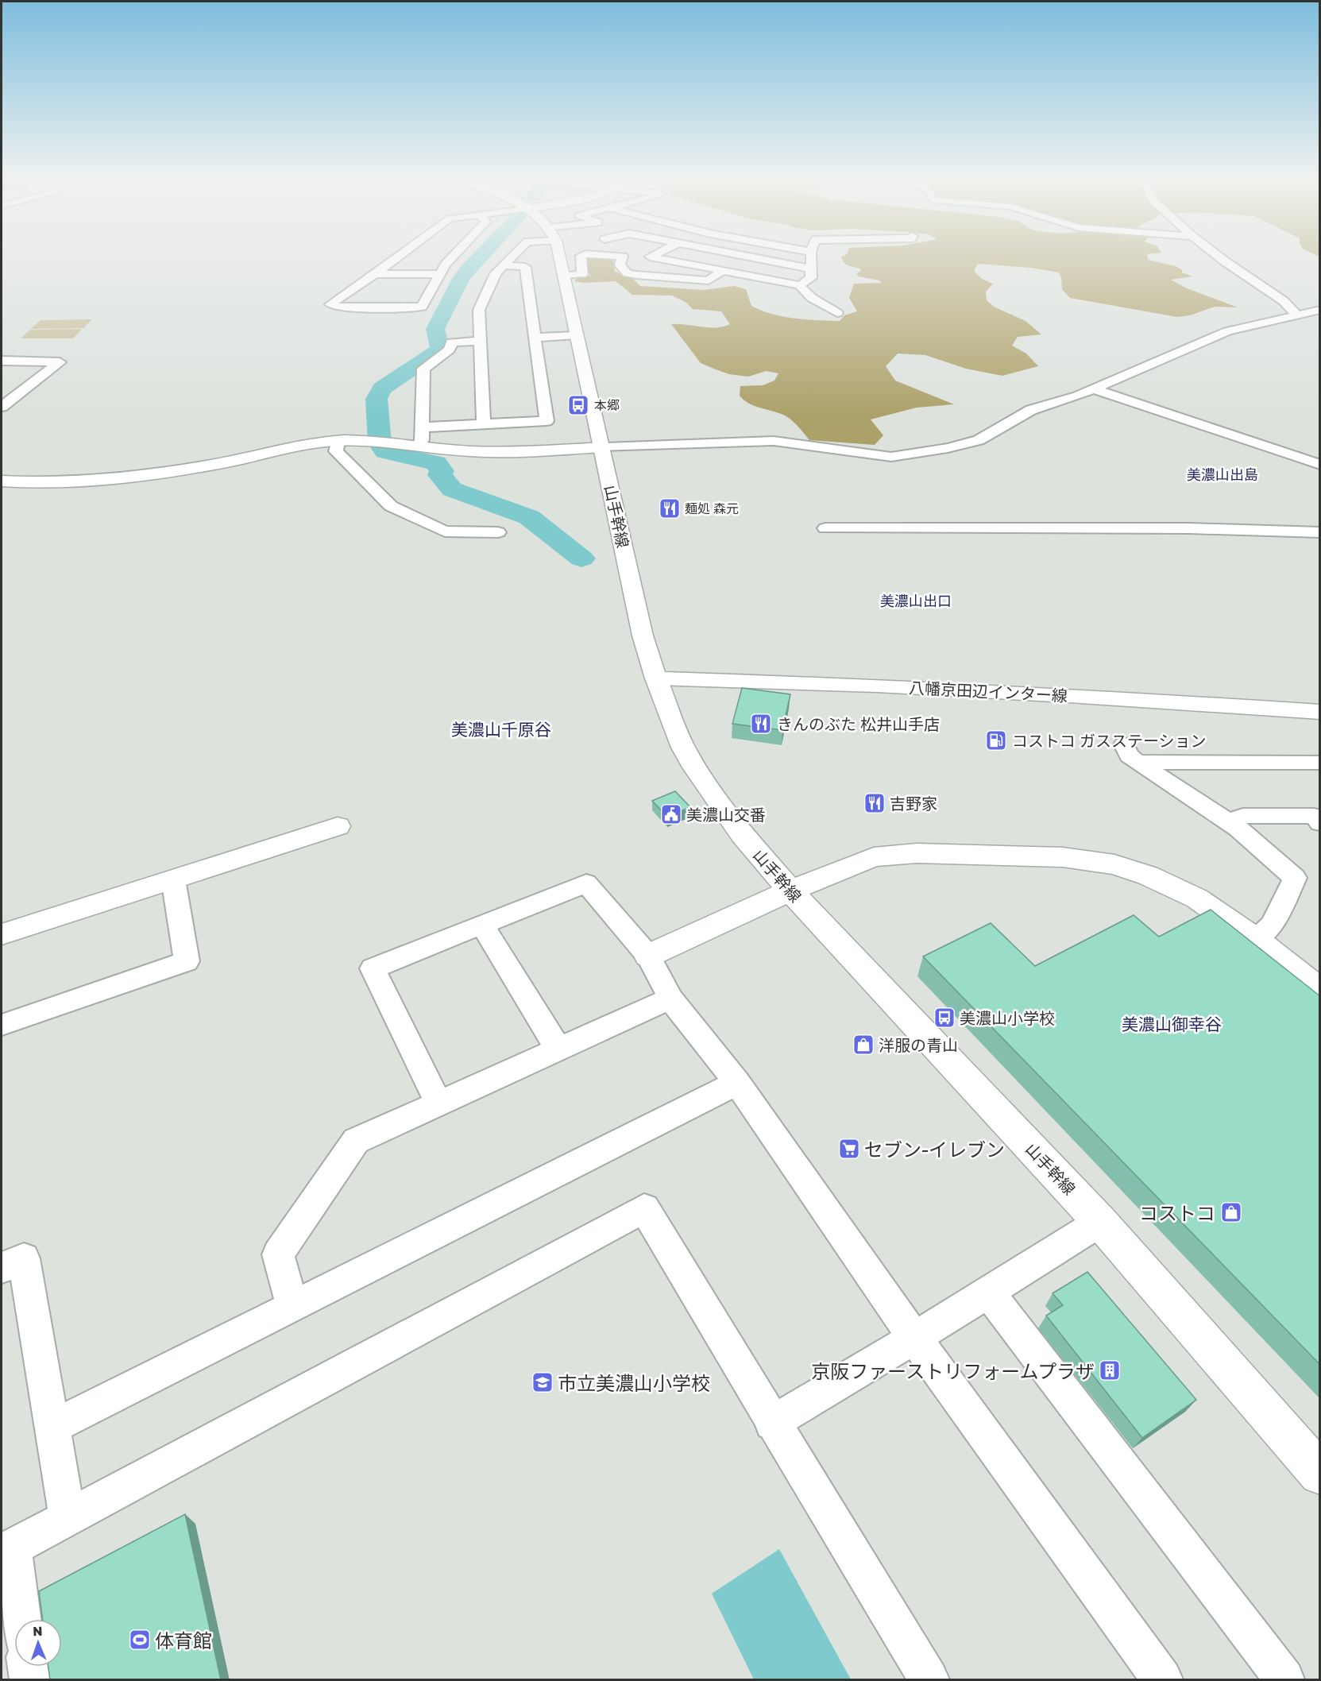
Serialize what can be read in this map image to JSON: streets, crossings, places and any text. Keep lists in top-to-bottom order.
{
  "streets": {
    "street": ["山手幹線", "八幡京田辺インター線"]
  },
  "crossings": [
    ["山手幹線", "八幡京田辺インター線"]
  ],
  "districts": [
    "美濃山出島",
    "美濃山出口",
    "美濃山千原谷",
    "美濃山御幸谷"
  ],
  "places": {
    "bus stop": ["本郷", "美濃山小学校"],
    "restaurant": ["麺処 森元", "きんのぶた 松井山手店", "吉野家"],
    "fuel station": ["コストコ ガスステーション"],
    "public building": ["美濃山交番"],
    "shop": ["洋服の青山", "コストコ"],
    "supermarket": ["セブン-イレブン"],
    "building": ["京阪ファーストリフォームプラザ"],
    "school or university": ["市立美濃山小学校"],
    "sports": ["体育館"]
  },
  "north": "top"
}
